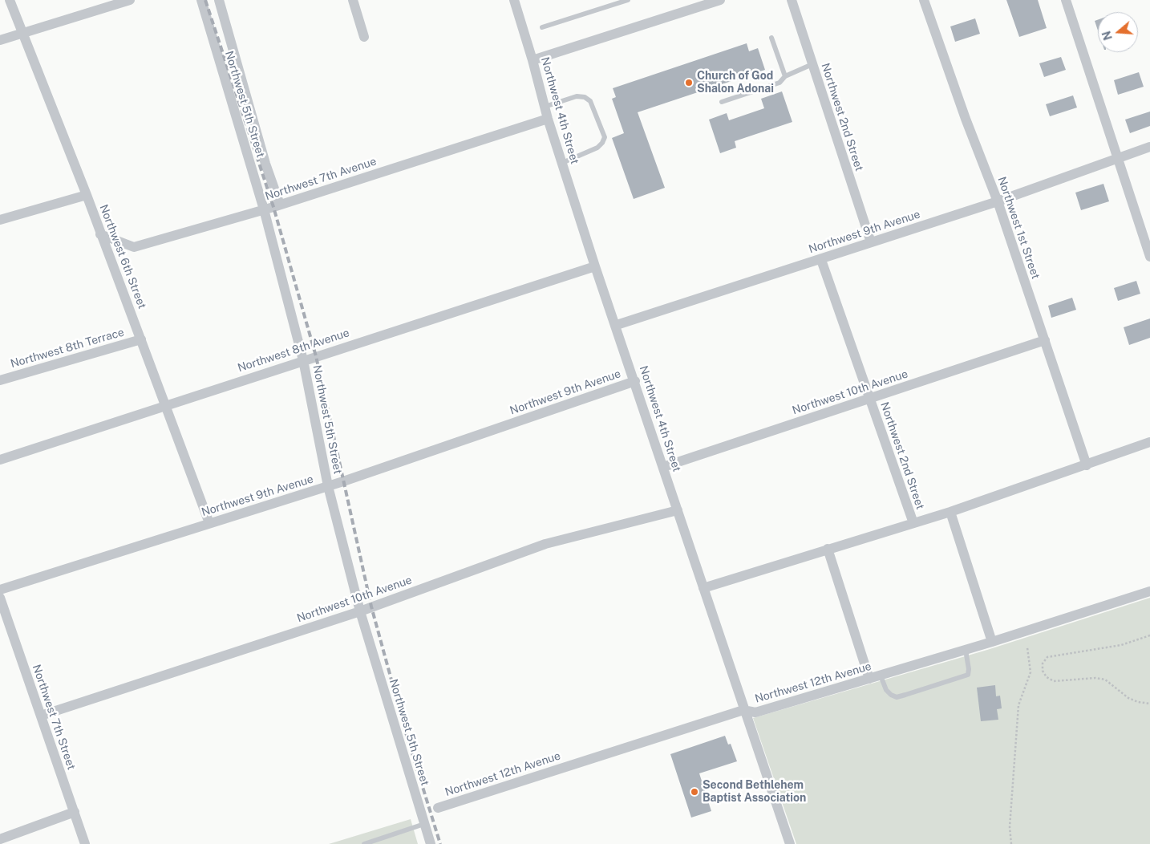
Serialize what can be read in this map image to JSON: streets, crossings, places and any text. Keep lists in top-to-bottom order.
{
  "streets": {
    "street": [
      "Northwest 5th Street",
      "Northwest 4th Street",
      "Northwest 2nd Street",
      "Northwest 7th Avenue",
      "Northwest 1st Street",
      "Northwest 9th Avenue",
      "Northwest 6th Street",
      "Northwest 8th Terrace",
      "Northwest 8th Avenue",
      "Northwest 10th Avenue",
      "Northwest 12th Avenue",
      "Northwest 7th Street"
    ]
  },
  "crossings": [
    ["Northwest 5th Street", "Northwest 7th Avenue"],
    ["Northwest 5th Street", "Northwest 9th Avenue"],
    ["Northwest 5th Street", "Northwest 8th Avenue"],
    ["Northwest 5th Street", "Northwest 10th Avenue"],
    ["Northwest 4th Street", "Northwest 7th Avenue"],
    ["Northwest 4th Street", "Northwest 9th Avenue"],
    ["Northwest 4th Street", "Northwest 8th Avenue"],
    ["Northwest 4th Street", "Northwest 10th Avenue"],
    ["Northwest 4th Street", "Northwest 12th Avenue"],
    ["Northwest 2nd Street", "Northwest 9th Avenue"],
    ["Northwest 2nd Street", "Northwest 10th Avenue"],
    ["Northwest 7th Avenue", "Northwest 6th Street"],
    ["Northwest 1st Street", "Northwest 9th Avenue"],
    ["Northwest 1st Street", "Northwest 10th Avenue"],
    ["Northwest 9th Avenue", "Northwest 6th Street"],
    ["Northwest 6th Street", "Northwest 8th Terrace"],
    ["Northwest 6th Street", "Northwest 8th Avenue"],
    ["Northwest 10th Avenue", "Northwest 7th Street"]
  ],
  "places": ["Church of God Shalon Adonai", "Second Bethlehem Baptist Association"],
  "north": "left"
}
